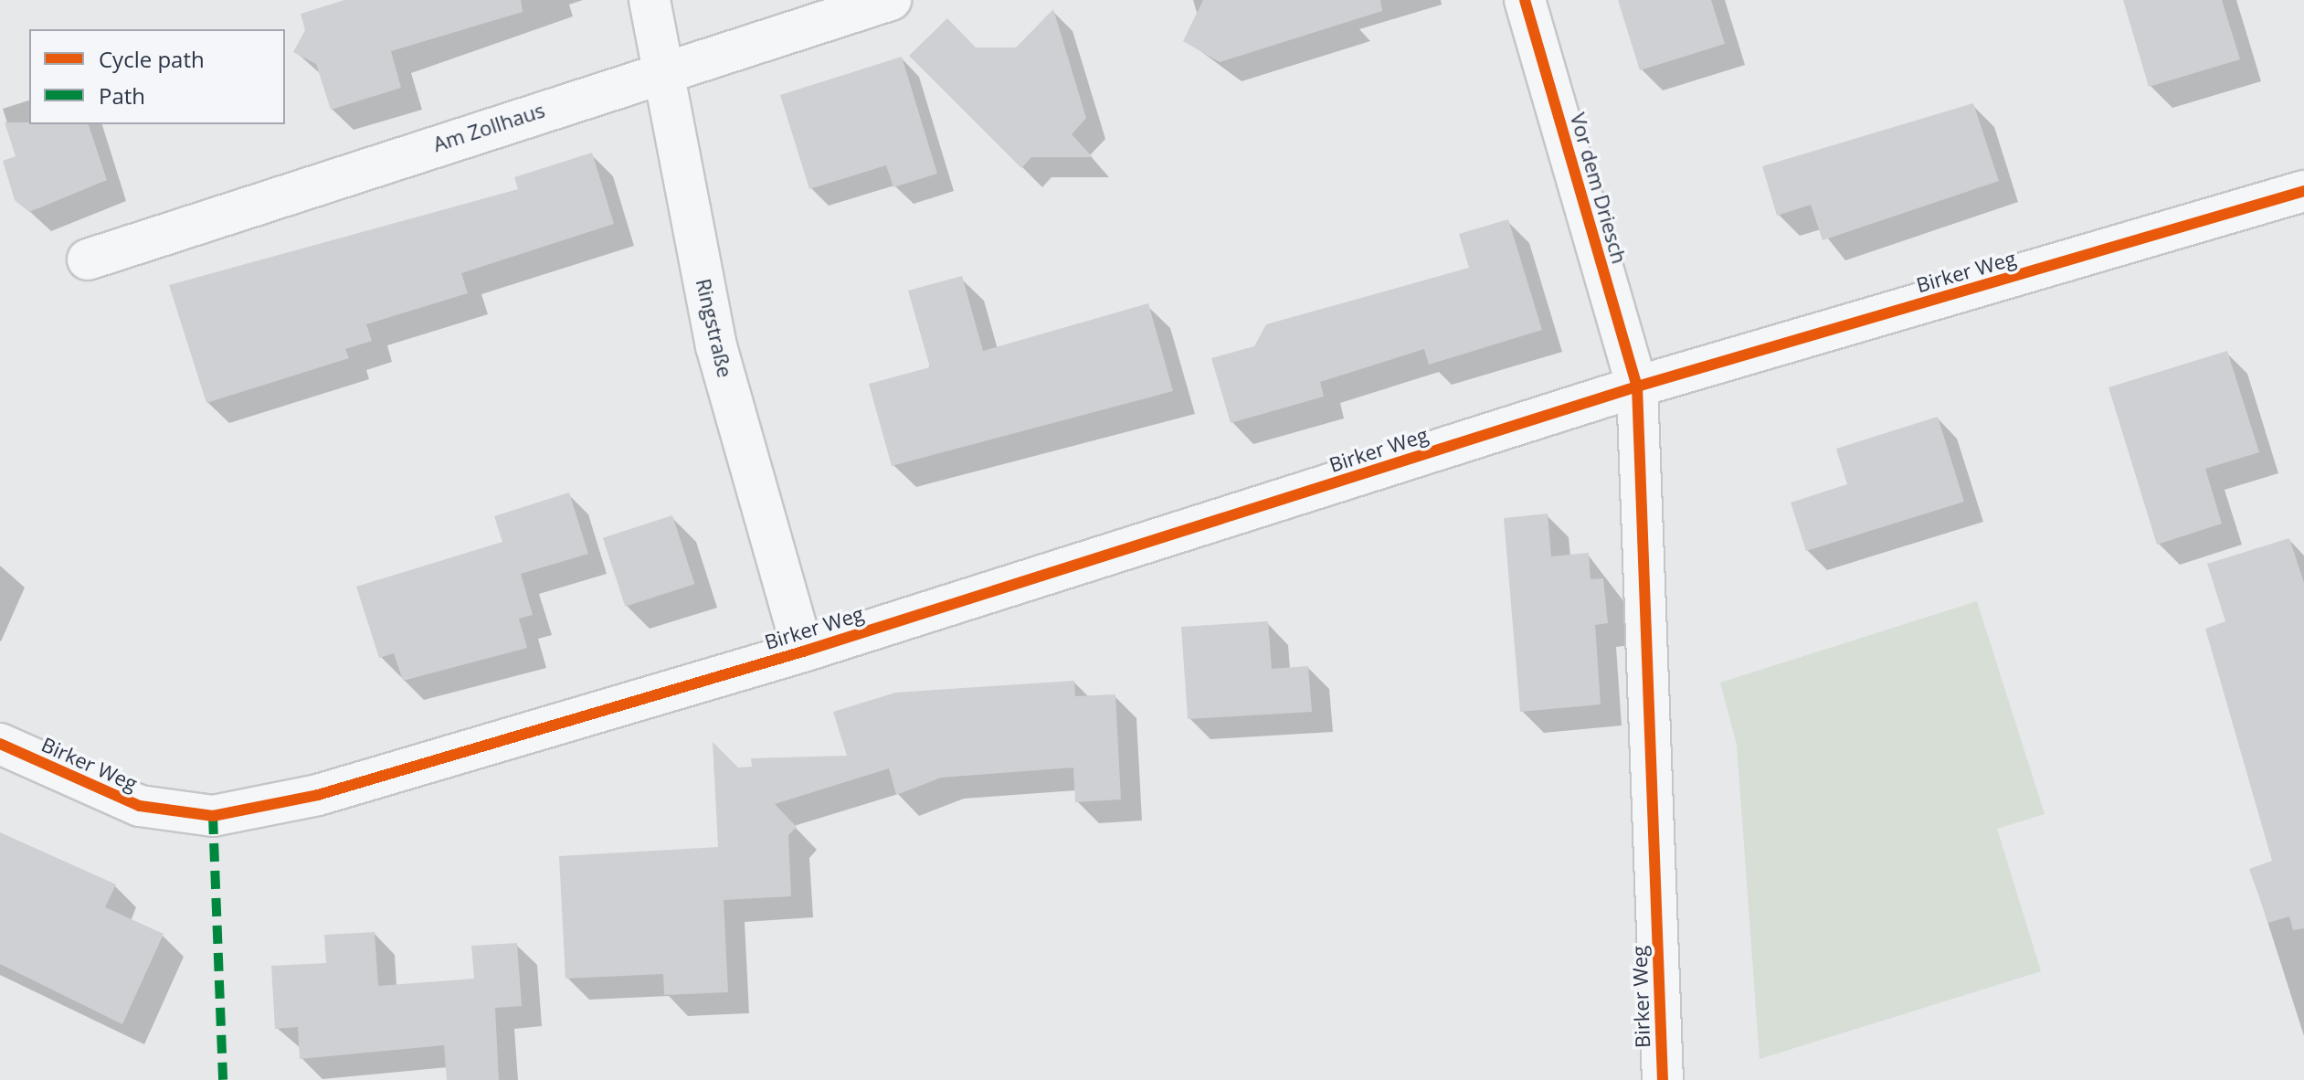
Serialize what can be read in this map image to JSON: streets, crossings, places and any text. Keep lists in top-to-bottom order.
{
  "streets": {
    "street": [
      "Am Zollhaus",
      "Vor dem Driesch",
      "Birker Weg",
      "Ringstraße"
    ]
  },
  "crossings": [
    ["Am Zollhaus", "Ringstraße"],
    ["Vor dem Driesch", "Birker Weg"],
    ["Birker Weg", "Ringstraße"]
  ],
  "legend": ["Cycle path", "Path"]
}
